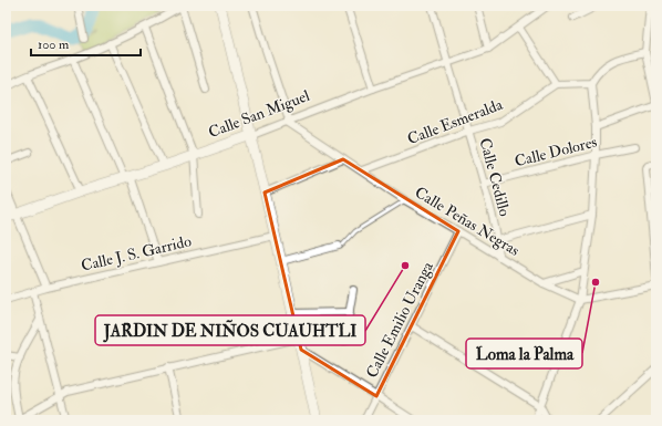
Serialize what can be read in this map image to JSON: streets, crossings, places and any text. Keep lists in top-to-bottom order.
{
  "streets": {
    "street": [
      "Calle San Miguel",
      "Calle Esmeralda",
      "Calle Dolores",
      "Calle Cedillo",
      "Calle Peñas Negras",
      "Calle J. S. Garrido",
      "Calle Emilio Uranga"
    ]
  },
  "crossings": [
    ["Calle San Miguel", "Calle Cedillo"],
    ["Calle San Miguel", "Calle Peñas Negras"],
    ["Calle Esmeralda", "Calle Cedillo"],
    ["Calle Esmeralda", "Calle Peñas Negras"],
    ["Calle Dolores", "Calle Cedillo"],
    ["Calle Cedillo", "Calle Peñas Negras"],
    ["Calle Peñas Negras", "Calle Emilio Uranga"]
  ],
  "places": ["JARDIN DE NIÑOS CUAUHTLI", "Loma la Palma"],
  "scale_bar": "100 m"
}
